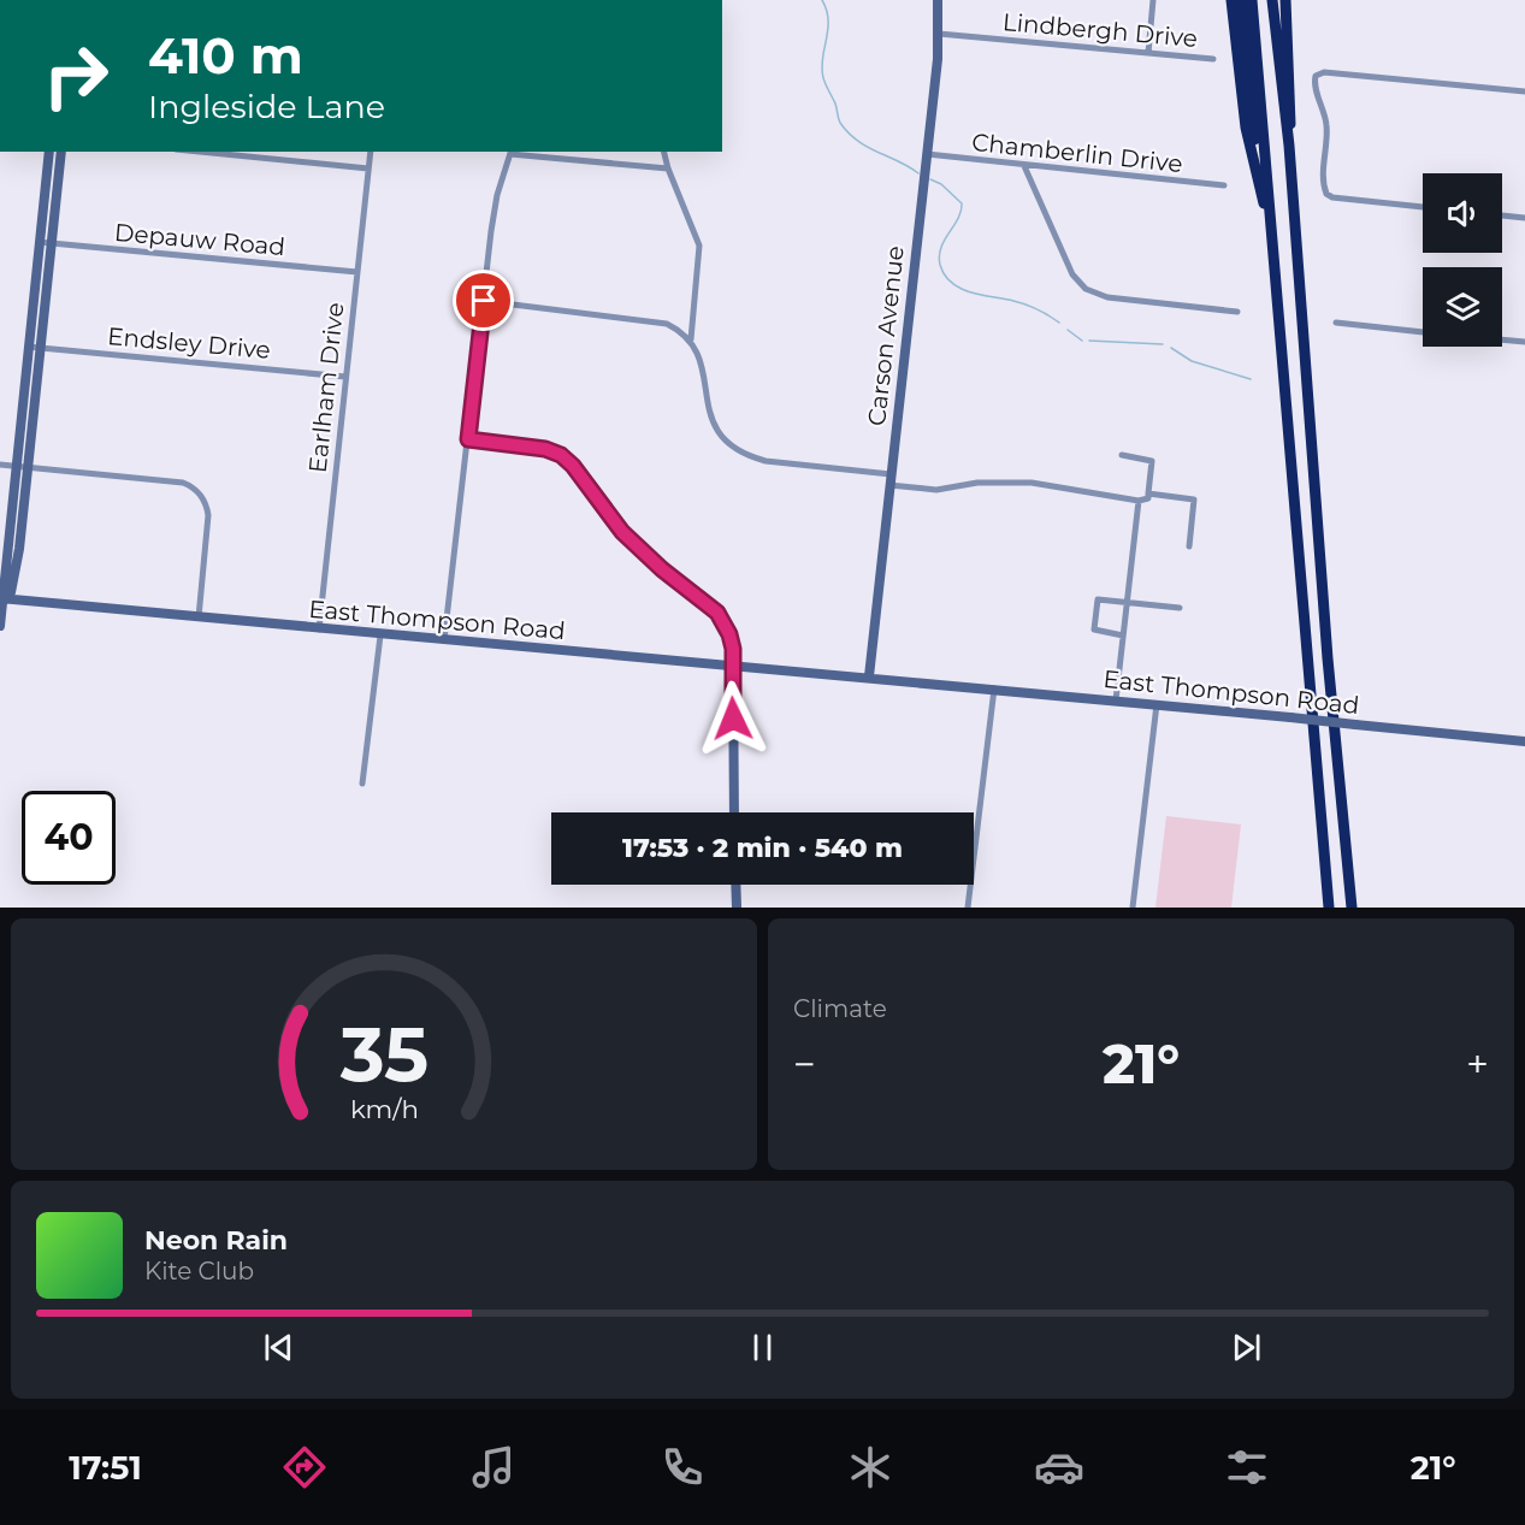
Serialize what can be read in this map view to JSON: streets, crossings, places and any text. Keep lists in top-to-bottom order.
{
  "streets": {
    "main road": ["Carson Avenue", "East Thompson Road"],
    "street": [
      "Lindbergh Drive",
      "Chamberlin Drive",
      "Depauw Road",
      "Endsley Drive",
      "Earlham Drive"
    ]
  },
  "crossings": [
    ["Lindbergh Drive", "Carson Avenue"],
    ["Chamberlin Drive", "Carson Avenue"],
    ["Depauw Road", "Earlham Drive"],
    ["Carson Avenue", "East Thompson Road"],
    ["Endsley Drive", "Earlham Drive"],
    ["Earlham Drive", "East Thompson Road"]
  ],
  "page": {
    "turn": ["410 m", "Ingleside Lane"],
    "limit": "40",
    "trip": "17:53 · 2 min · 540 m",
    "tile": "Climate",
    "heat": ["−", "21°", "+"],
    "song": ["Neon Rain", "Kite Club"],
    "tabs": ["17:51", "21°"],
    "gauge": ["35", "km/h"]
  }
}
